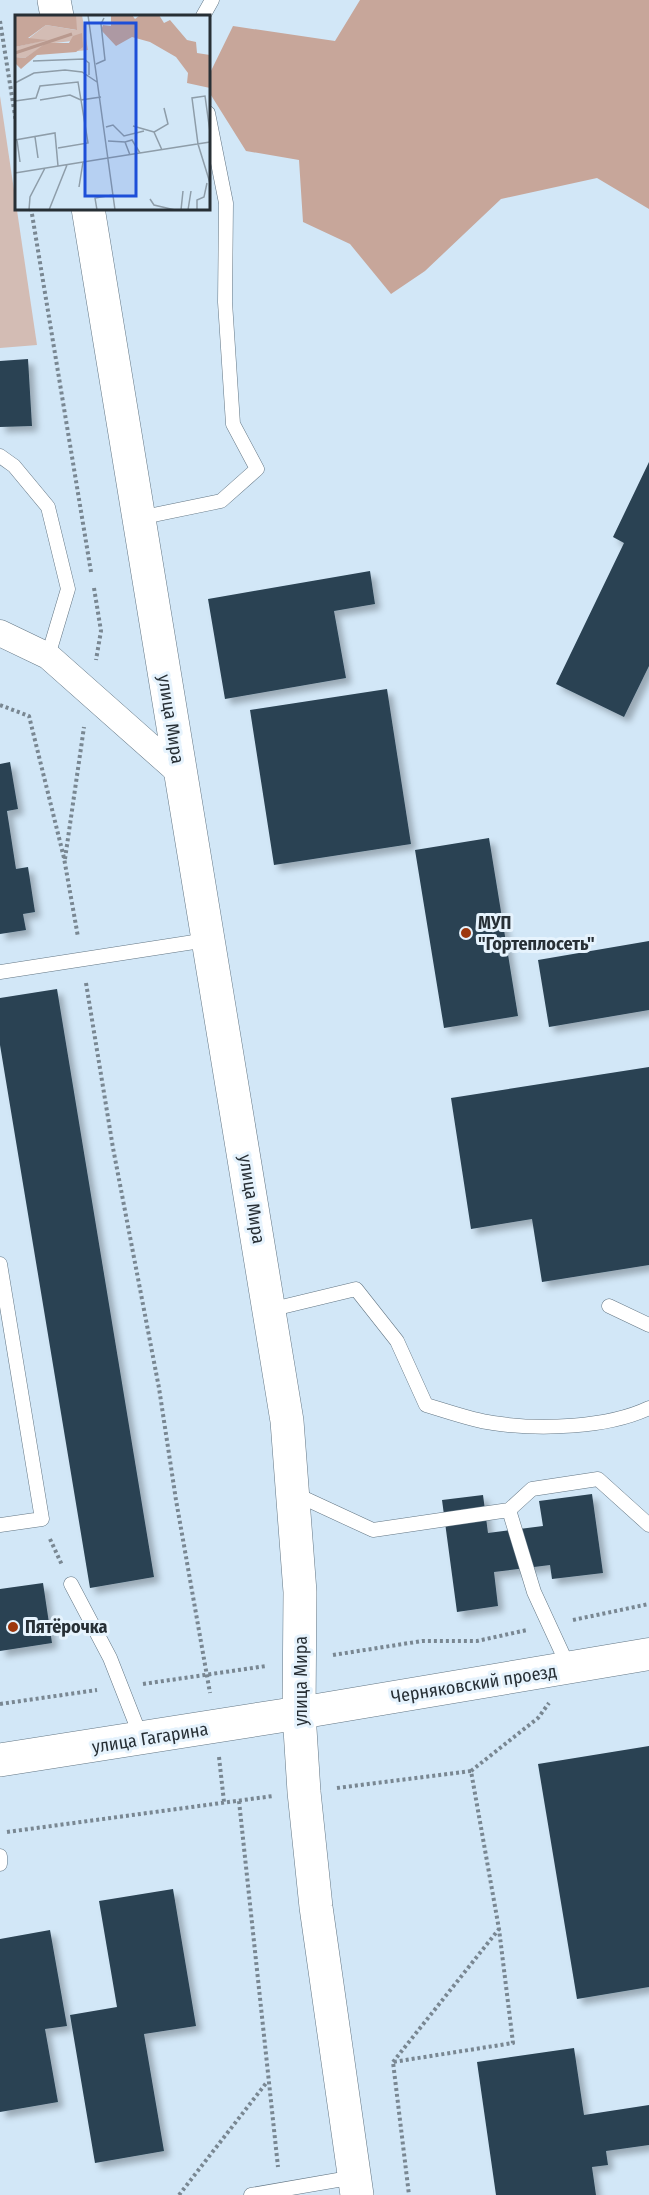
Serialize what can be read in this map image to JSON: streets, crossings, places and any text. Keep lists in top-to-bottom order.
{
  "streets": {
    "main road": ["улица Мира", "улица Гагарина"],
    "street": ["Черняковский проезд"]
  },
  "crossings": [
    ["улица Мира", "Черняковский проезд"],
    ["улица Мира", "улица Гагарина"],
    ["Черняковский проезд", "улица Гагарина"]
  ],
  "places": ["МУП \"Гортеплосеть\"", "Пятёрочка"]
}
